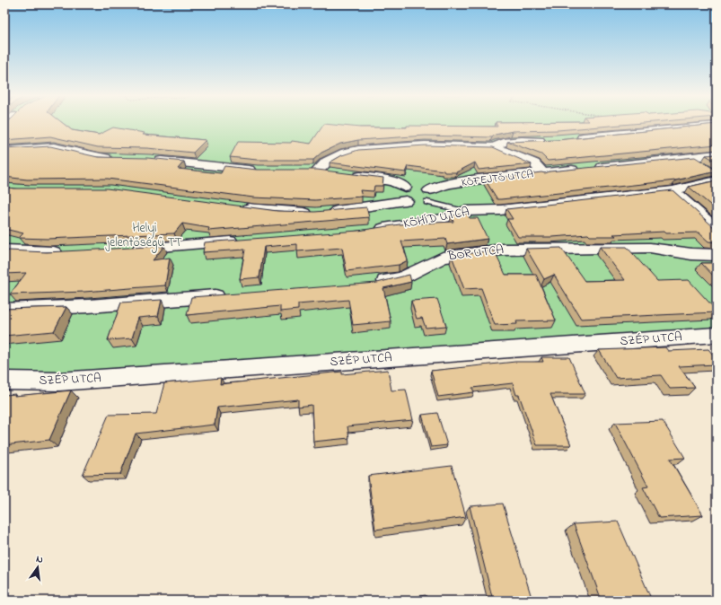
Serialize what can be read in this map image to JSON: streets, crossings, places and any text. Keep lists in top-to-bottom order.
{
  "streets": {
    "street": [
      "KŐFEJTŐ UTCA",
      "KŐHÍD UTCA",
      "BOR UTCA",
      "SZÉP UTCA"
    ]
  },
  "parks": ["Helyi jelentőségű TT"],
  "north": "top"
}
